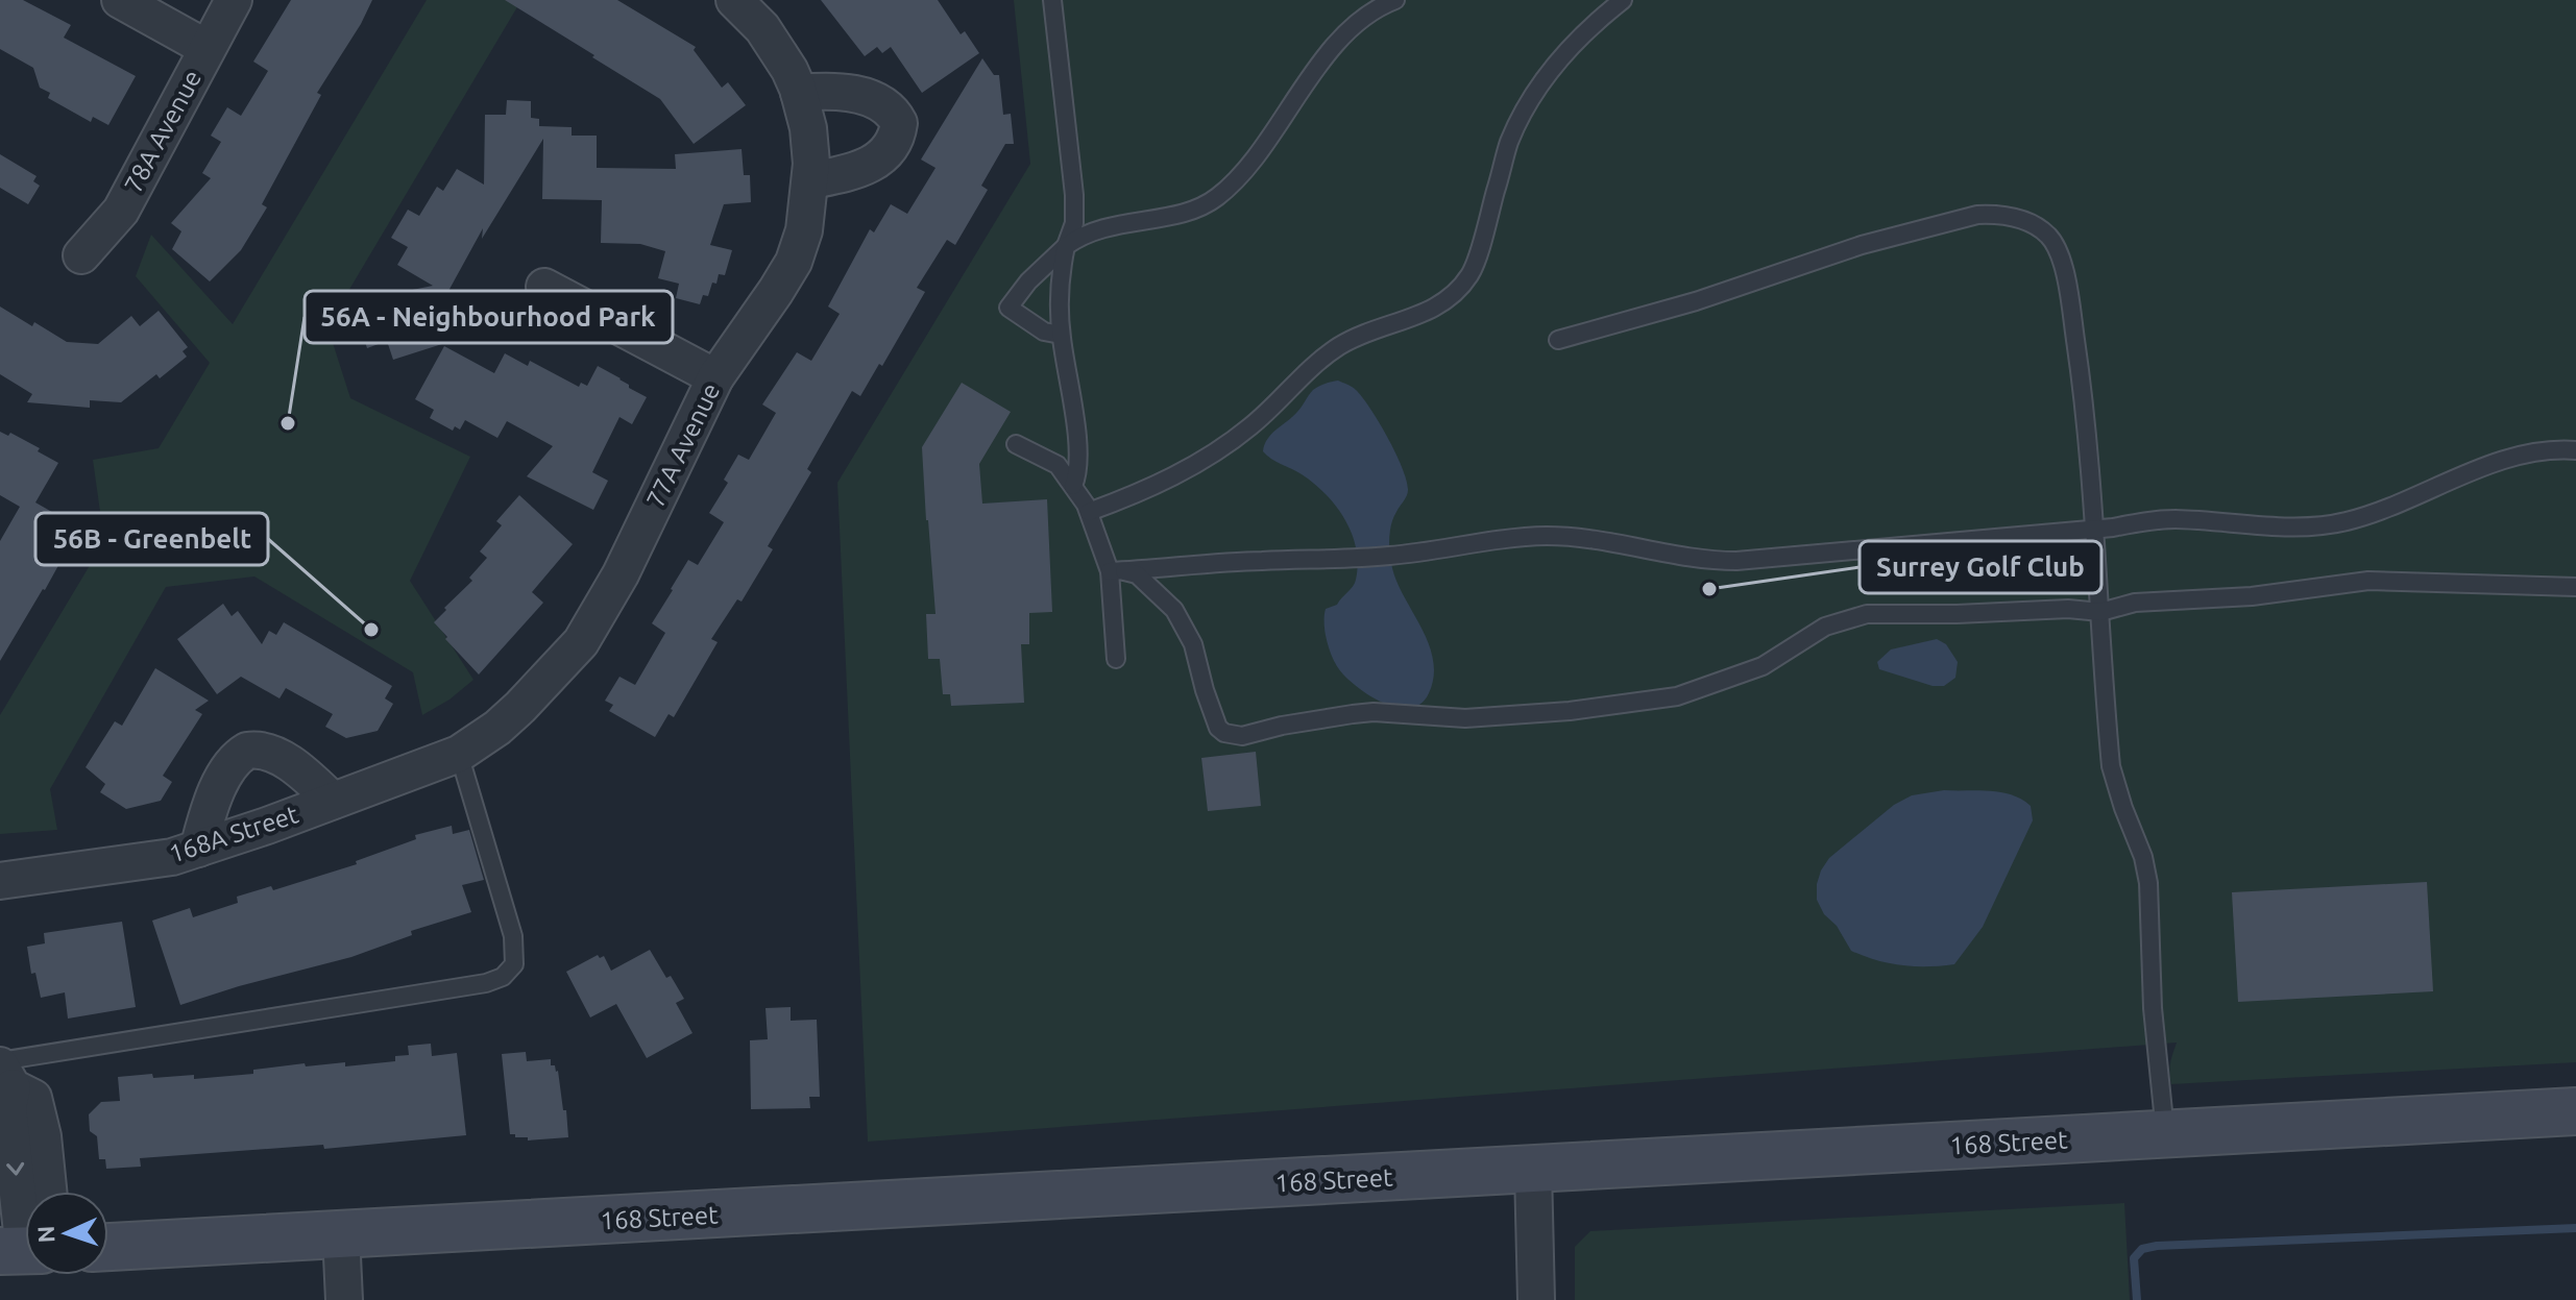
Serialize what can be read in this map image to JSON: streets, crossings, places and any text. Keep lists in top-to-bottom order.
{
  "streets": {
    "main road": ["168 Street"],
    "street": ["78A Avenue", "77A Avenue", "168A Street"]
  },
  "crossings": [
    ["77A Avenue", "168A Street"]
  ],
  "places": ["56A - Neighbourhood Park", "Surrey Golf Club", "56B - Greenbelt"],
  "north": "left"
}
